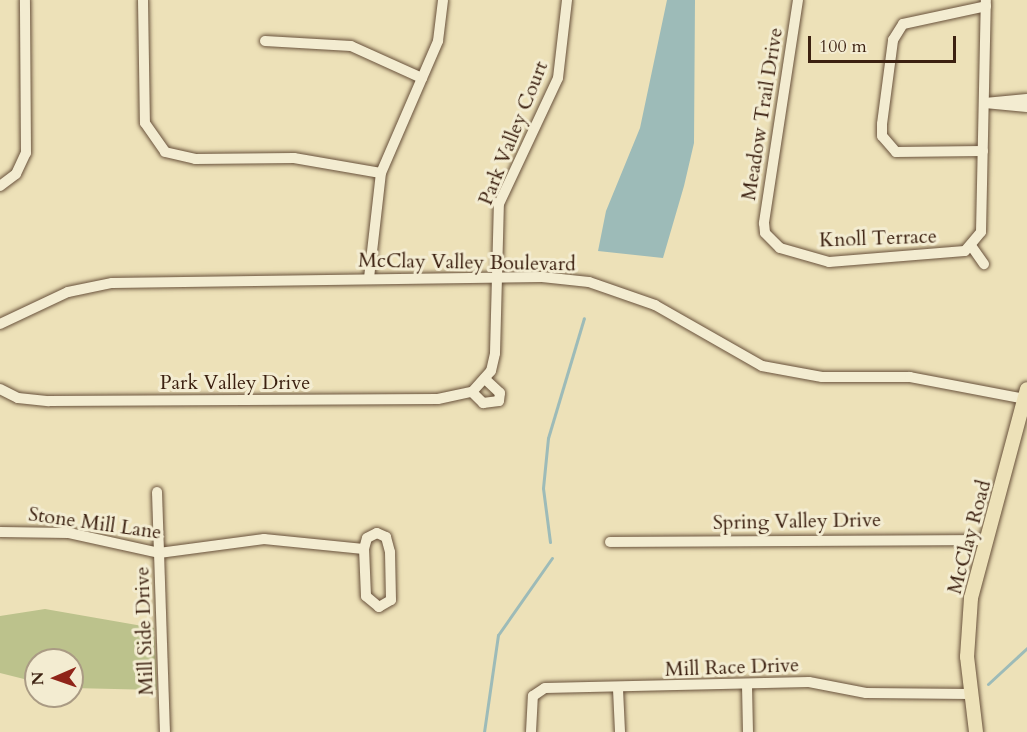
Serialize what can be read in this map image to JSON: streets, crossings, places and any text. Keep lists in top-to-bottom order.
{
  "streets": {
    "main road": ["McClay Road"],
    "street": [
      "Meadow Trail Drive",
      "Park Valley Court",
      "Knoll Terrace",
      "McClay Valley Boulevard",
      "Park Valley Drive",
      "Spring Valley Drive",
      "Stone Mill Lane",
      "Mill Side Drive",
      "Mill Race Drive"
    ]
  },
  "crossings": [
    ["Meadow Trail Drive", "Knoll Terrace"],
    ["Park Valley Court", "McClay Valley Boulevard"],
    ["McClay Valley Boulevard", "McClay Road"],
    ["Spring Valley Drive", "McClay Road"],
    ["Stone Mill Lane", "Mill Side Drive"],
    ["McClay Road", "Mill Race Drive"]
  ],
  "scale_bar": "100 m",
  "north": "left"
}
